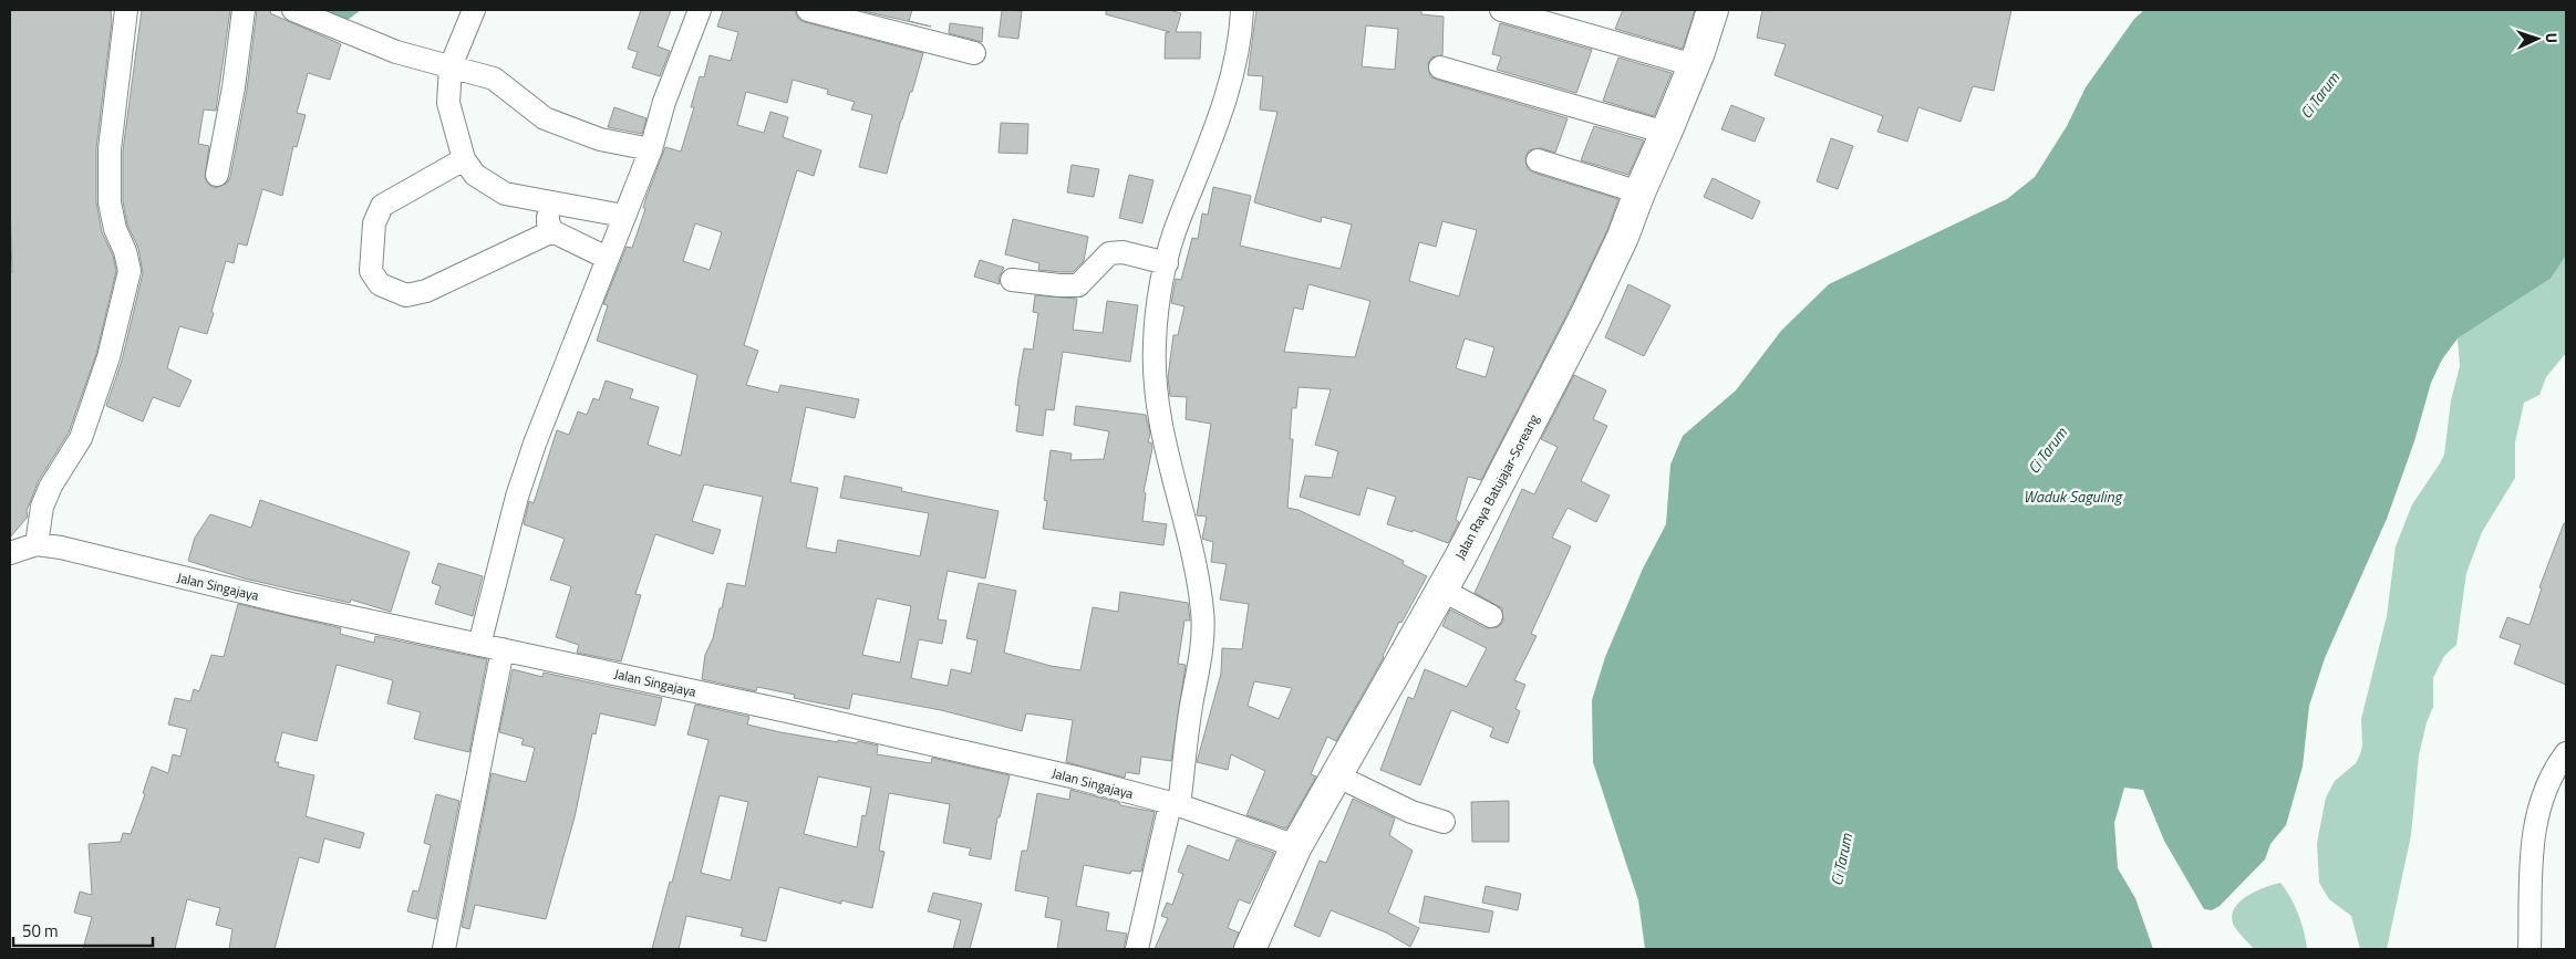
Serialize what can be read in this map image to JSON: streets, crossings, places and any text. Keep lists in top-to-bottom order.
{
  "streets": {
    "highway": ["Jalan Raya Batujajar-Soreang"],
    "street": ["Jalan Singajaya"]
  },
  "crossings": [
    ["Jalan Raya Batujajar-Soreang", "Jalan Singajaya"]
  ],
  "water": ["Ci Tarum", "Waduk Saguling"],
  "scale_bar": "50 m",
  "north": "right"
}
